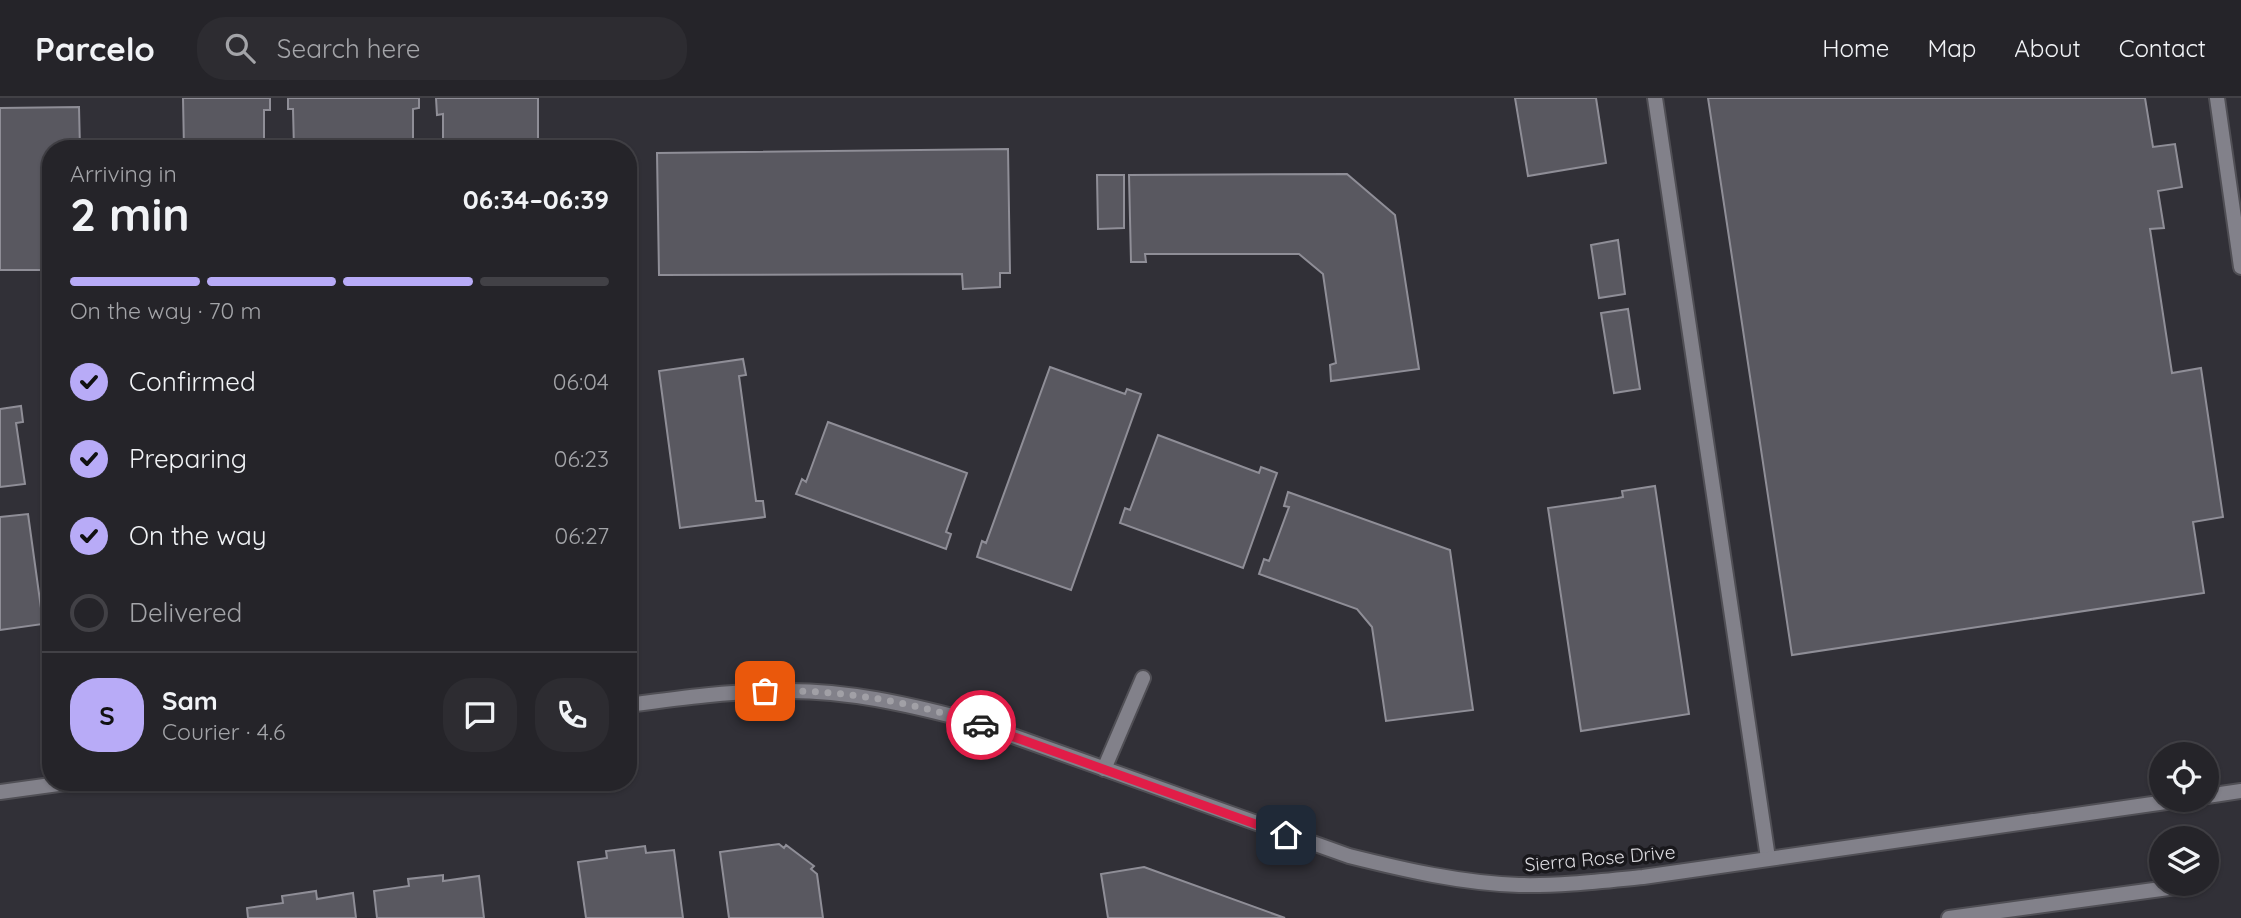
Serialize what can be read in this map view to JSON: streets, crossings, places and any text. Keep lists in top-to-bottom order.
{
  "streets": {
    "street": ["Sierra Rose Drive"]
  },
  "page": {
    "header": "Parcelo",
    "search": "Search here",
    "nav": [
      "Home",
      "Map",
      "About",
      "Contact"
    ],
    "heading": ["2 min", "Arriving in", "06:34–06:39"],
    "panel": ["Sam", "Courier · 4.6"],
    "bar": "On the way · 70 m",
    "list": [
      ["Confirmed", "06:04"],
      ["Preparing", "06:23"],
      ["On the way", "06:27"],
      "Delivered"
    ],
    "round": "S"
  }
}
